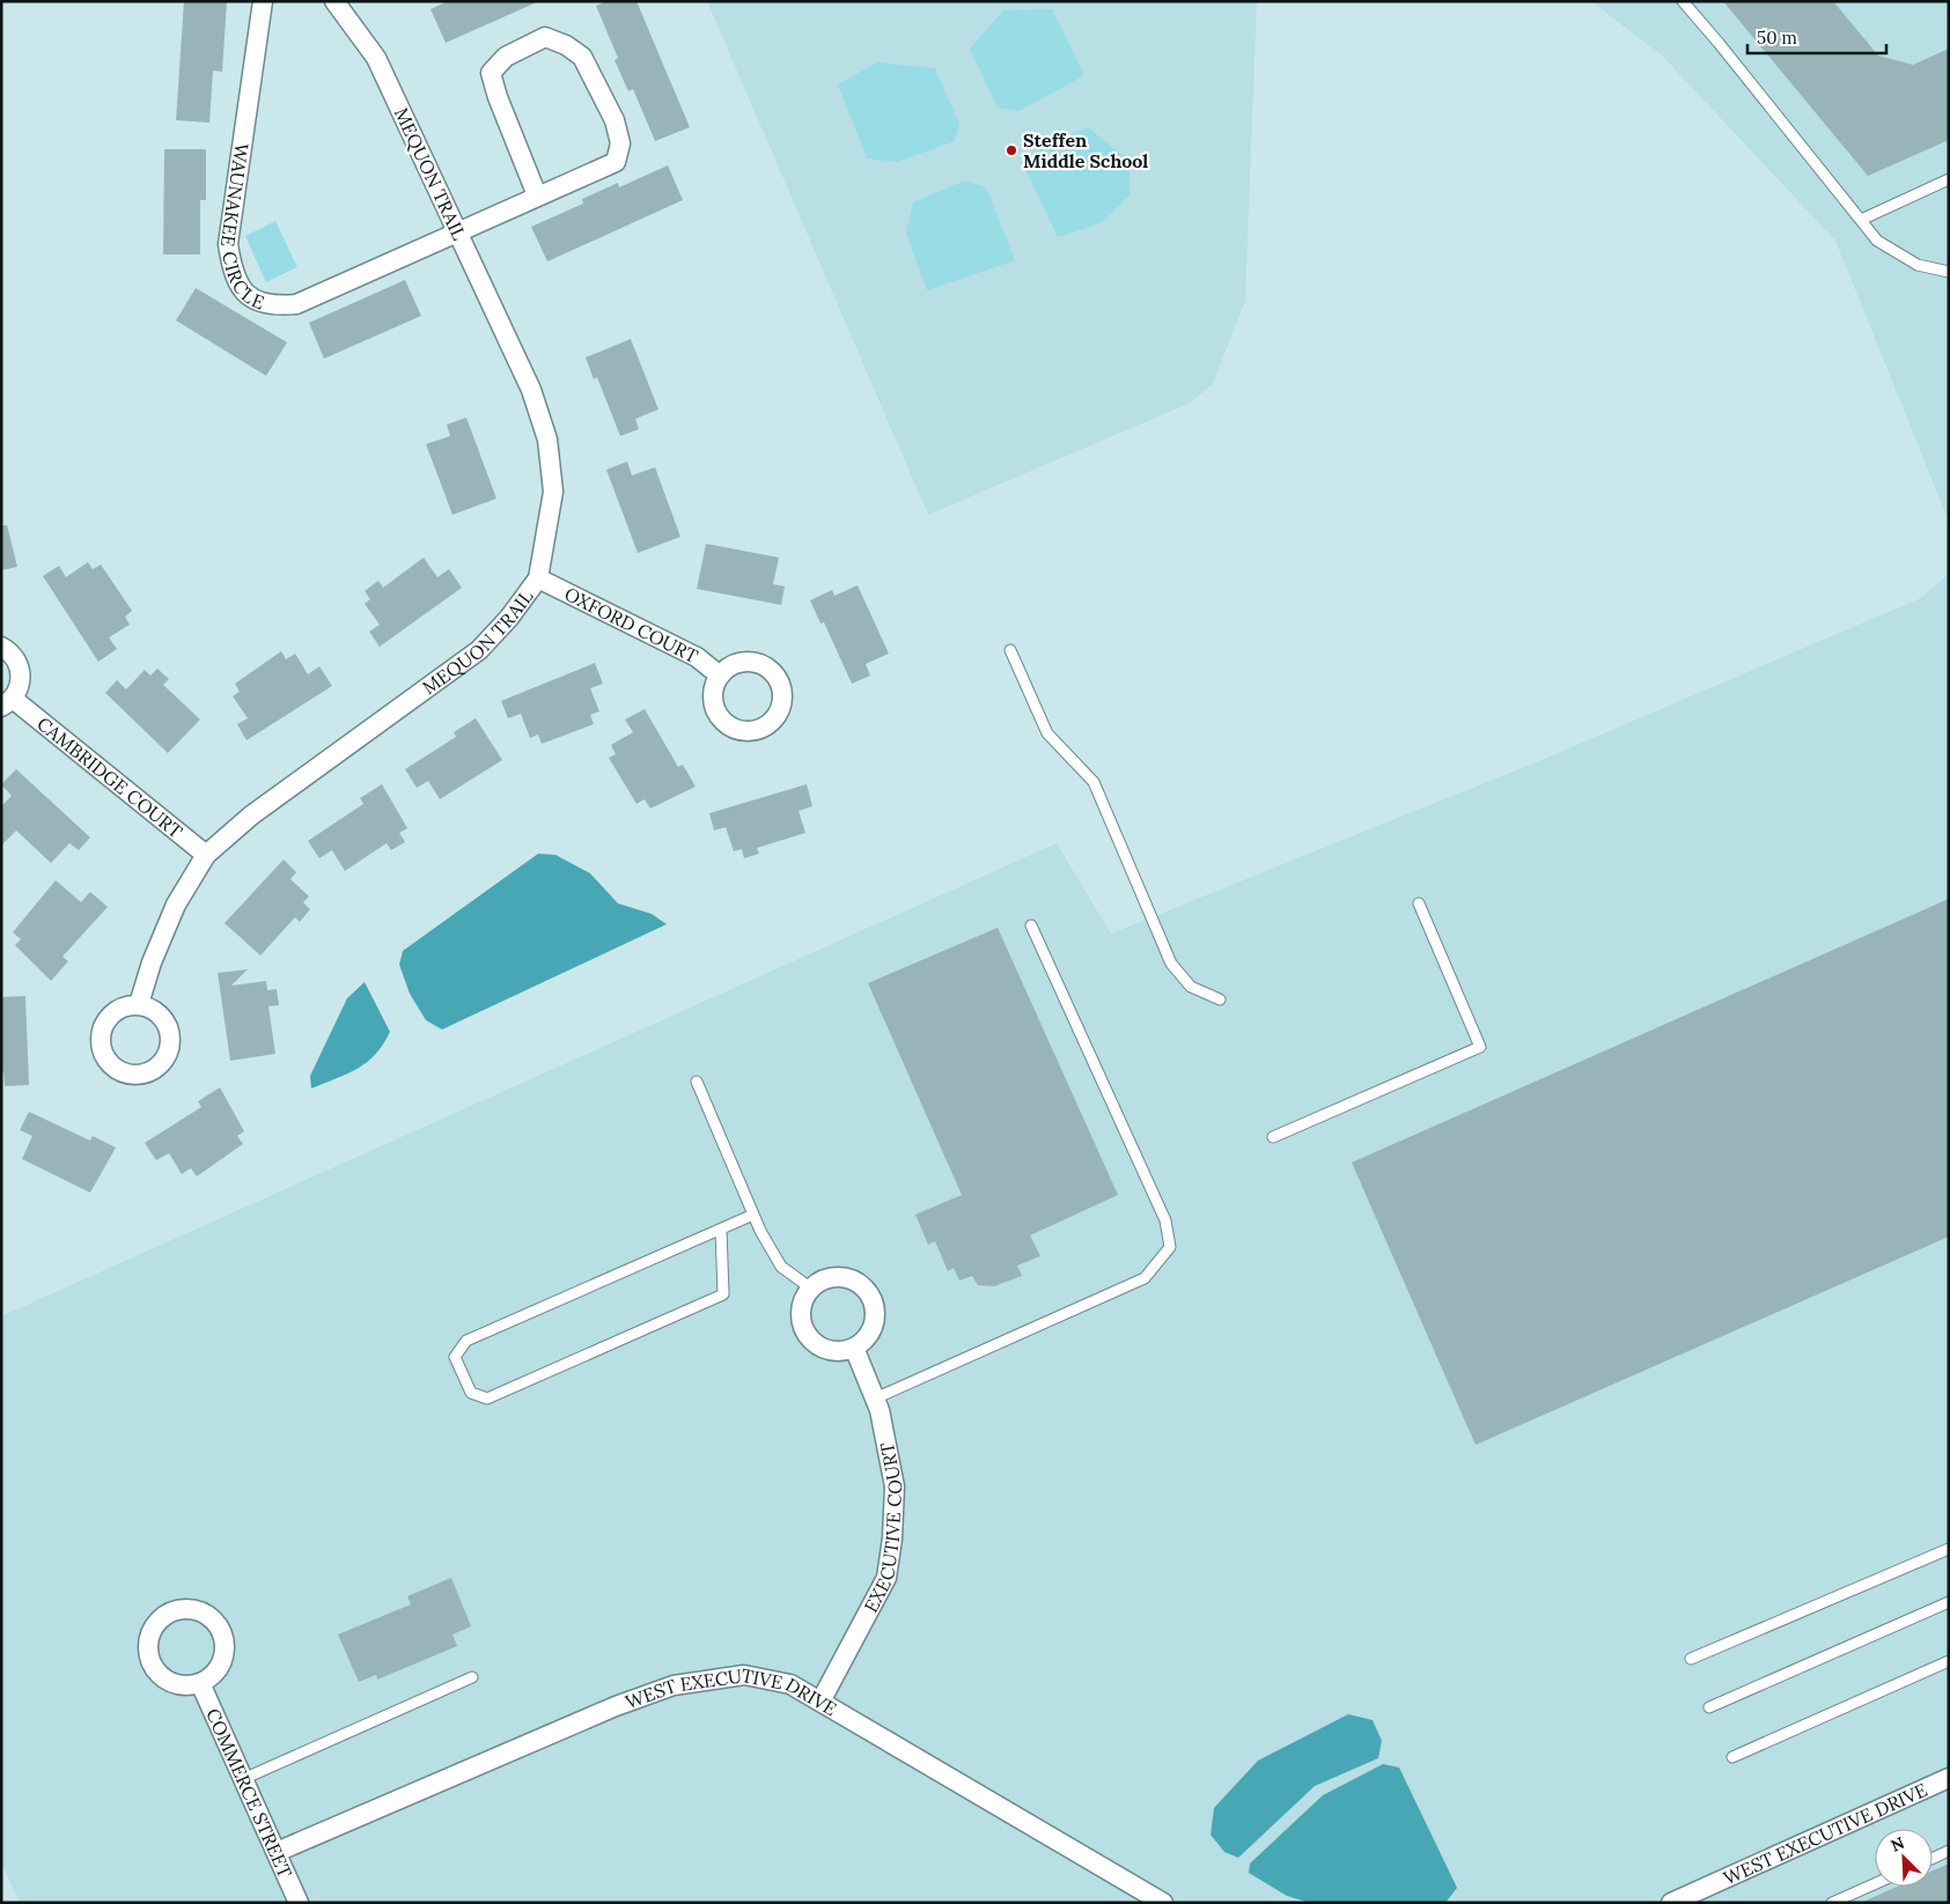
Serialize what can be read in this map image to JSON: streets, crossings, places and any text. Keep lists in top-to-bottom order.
{
  "streets": {
    "street": [
      "MEQUON TRAIL",
      "WAUNAKEE CIRCLE",
      "OXFORD COURT",
      "CAMBRIDGE COURT",
      "EXECUTIVE COURT",
      "WEST EXECUTIVE DRIVE",
      "COMMERCE STREET"
    ]
  },
  "crossings": [
    ["MEQUON TRAIL", "WAUNAKEE CIRCLE"],
    ["MEQUON TRAIL", "OXFORD COURT"],
    ["MEQUON TRAIL", "CAMBRIDGE COURT"],
    ["EXECUTIVE COURT", "WEST EXECUTIVE DRIVE"],
    ["WEST EXECUTIVE DRIVE", "COMMERCE STREET"]
  ],
  "places": ["Steffen Middle School"],
  "scale_bar": "50 m",
  "north": "top left"
}
